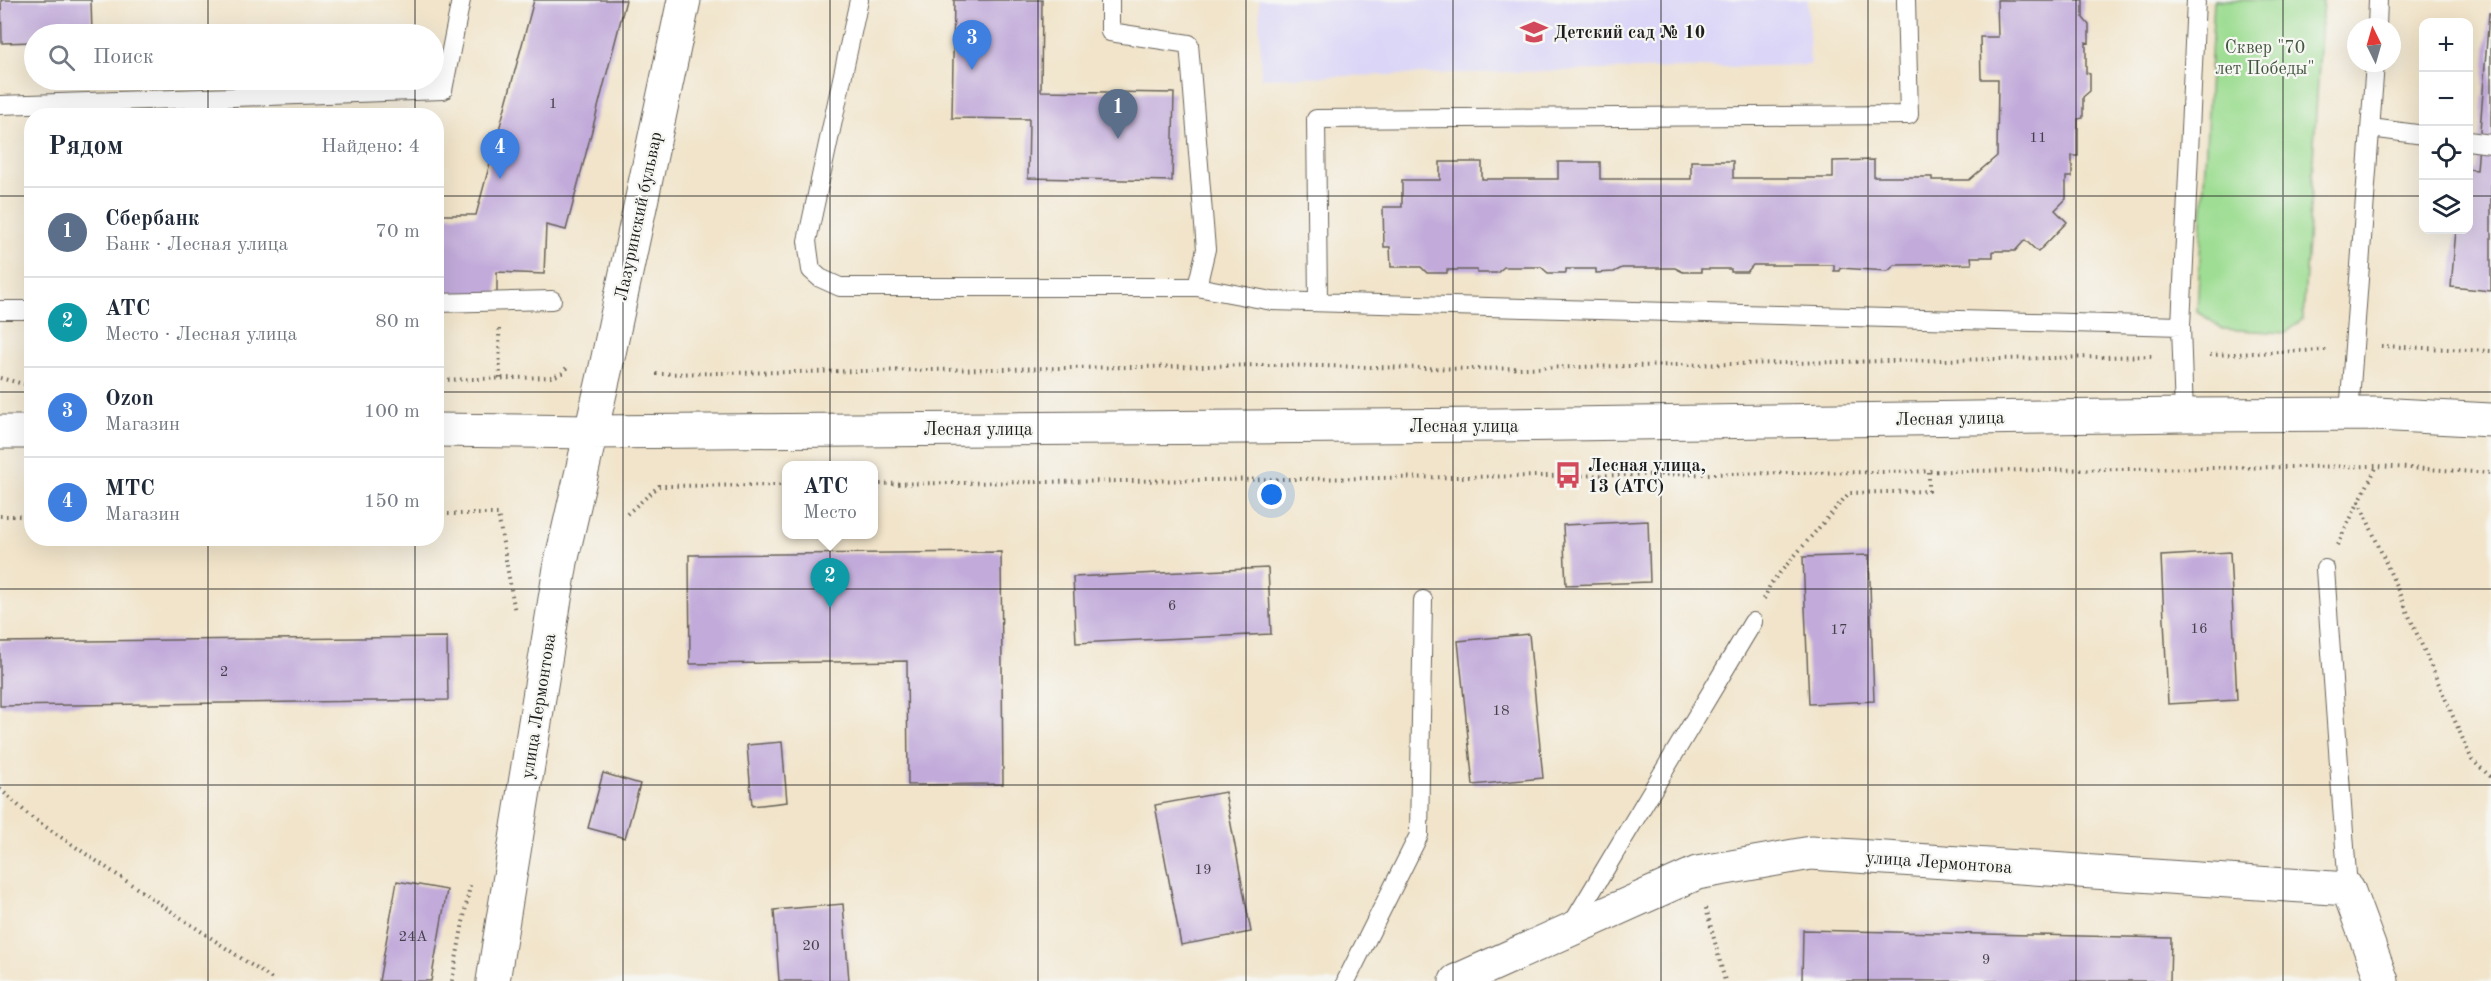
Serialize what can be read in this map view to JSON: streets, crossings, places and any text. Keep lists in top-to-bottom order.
{
  "streets": {
    "street": ["Лазуринский бульвар", "Лесная улица", "улица Лермонтова"]
  },
  "crossings": [
    ["Лазуринский бульвар", "Лесная улица"],
    ["Лазуринский бульвар", "улица Лермонтова"],
    ["Лесная улица", "улица Лермонтова"]
  ],
  "parks": ["Сквер \"70 лет Победы\""],
  "places": {
    "school or university": ["Детский сад № 10"],
    "bus stop": ["Лесная улица, 13 (АТС)"]
  },
  "house_numbers": [
    "1",
    "11",
    "6",
    "16",
    "17",
    "2",
    "18",
    "19",
    "24А",
    "20",
    "9"
  ],
  "north": "top",
  "page": {
    "map_buttons": ["+", "−"],
    "pins": [
      "3",
      "1",
      "4",
      "2"
    ],
    "search": "Поиск",
    "heading": ["Рядом", "Найдено: 4"],
    "list": [
      {
        "mark": "1",
        "name": "Сбербанк",
        "note": "Банк · Лесная улица",
        "value": "70 m"
      },
      {
        "mark": "2",
        "name": "АТС",
        "note": "Место · Лесная улица",
        "value": "80 m"
      },
      {
        "mark": "3",
        "name": "Ozon",
        "note": "Магазин",
        "value": "100 m"
      },
      {
        "mark": "4",
        "name": "МТС",
        "note": "Магазин",
        "value": "150 m"
      }
    ],
    "popup": ["АТС", "Место"]
  }
}
